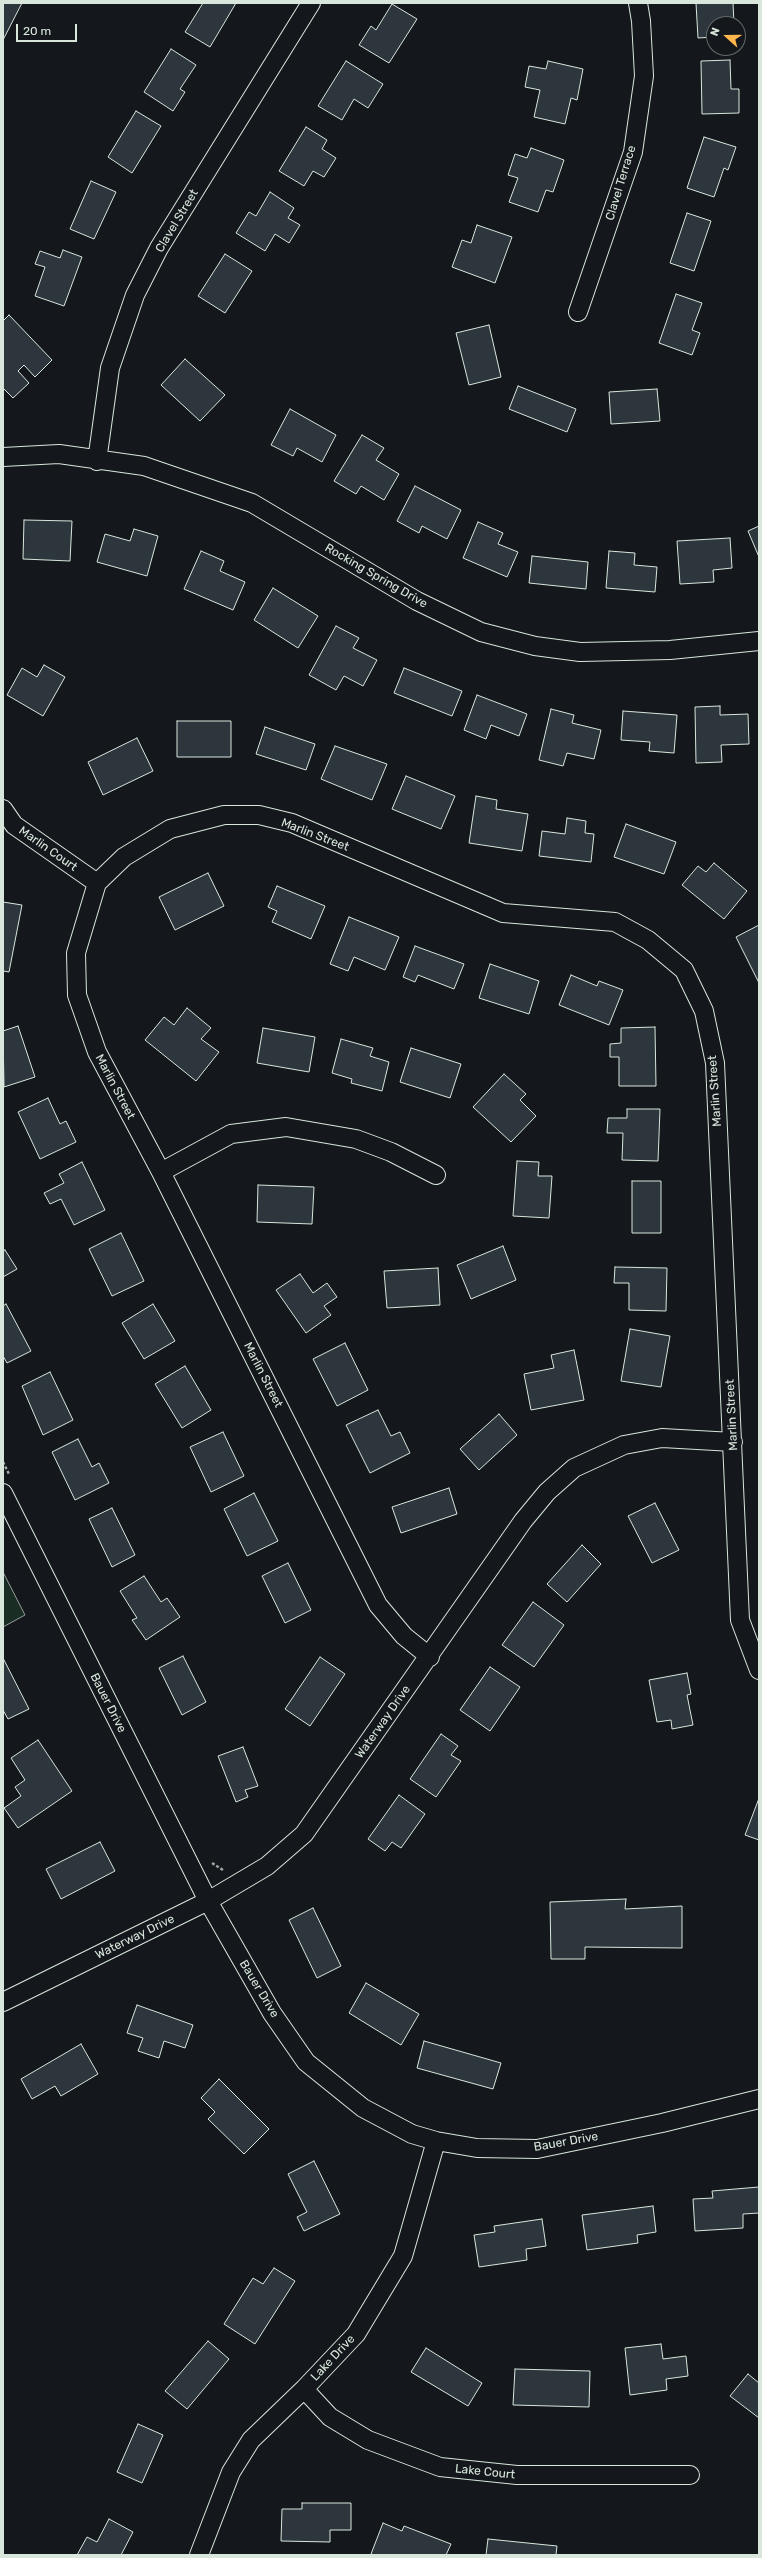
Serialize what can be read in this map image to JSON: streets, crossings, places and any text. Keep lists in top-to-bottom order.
{
  "streets": {
    "street": [
      "Clavel Terrace",
      "Clavel Street",
      "Rocking Spring Drive",
      "Marlin Street",
      "Marlin Court",
      "Bauer Drive",
      "Waterway Drive",
      "Lake Drive",
      "Lake Court"
    ]
  },
  "crossings": [
    ["Clavel Street", "Rocking Spring Drive"],
    ["Marlin Street", "Marlin Court"],
    ["Marlin Street", "Waterway Drive"],
    ["Bauer Drive", "Waterway Drive"],
    ["Bauer Drive", "Lake Drive"],
    ["Lake Drive", "Lake Court"]
  ],
  "scale_bar": "20 m",
  "north": "left"
}
